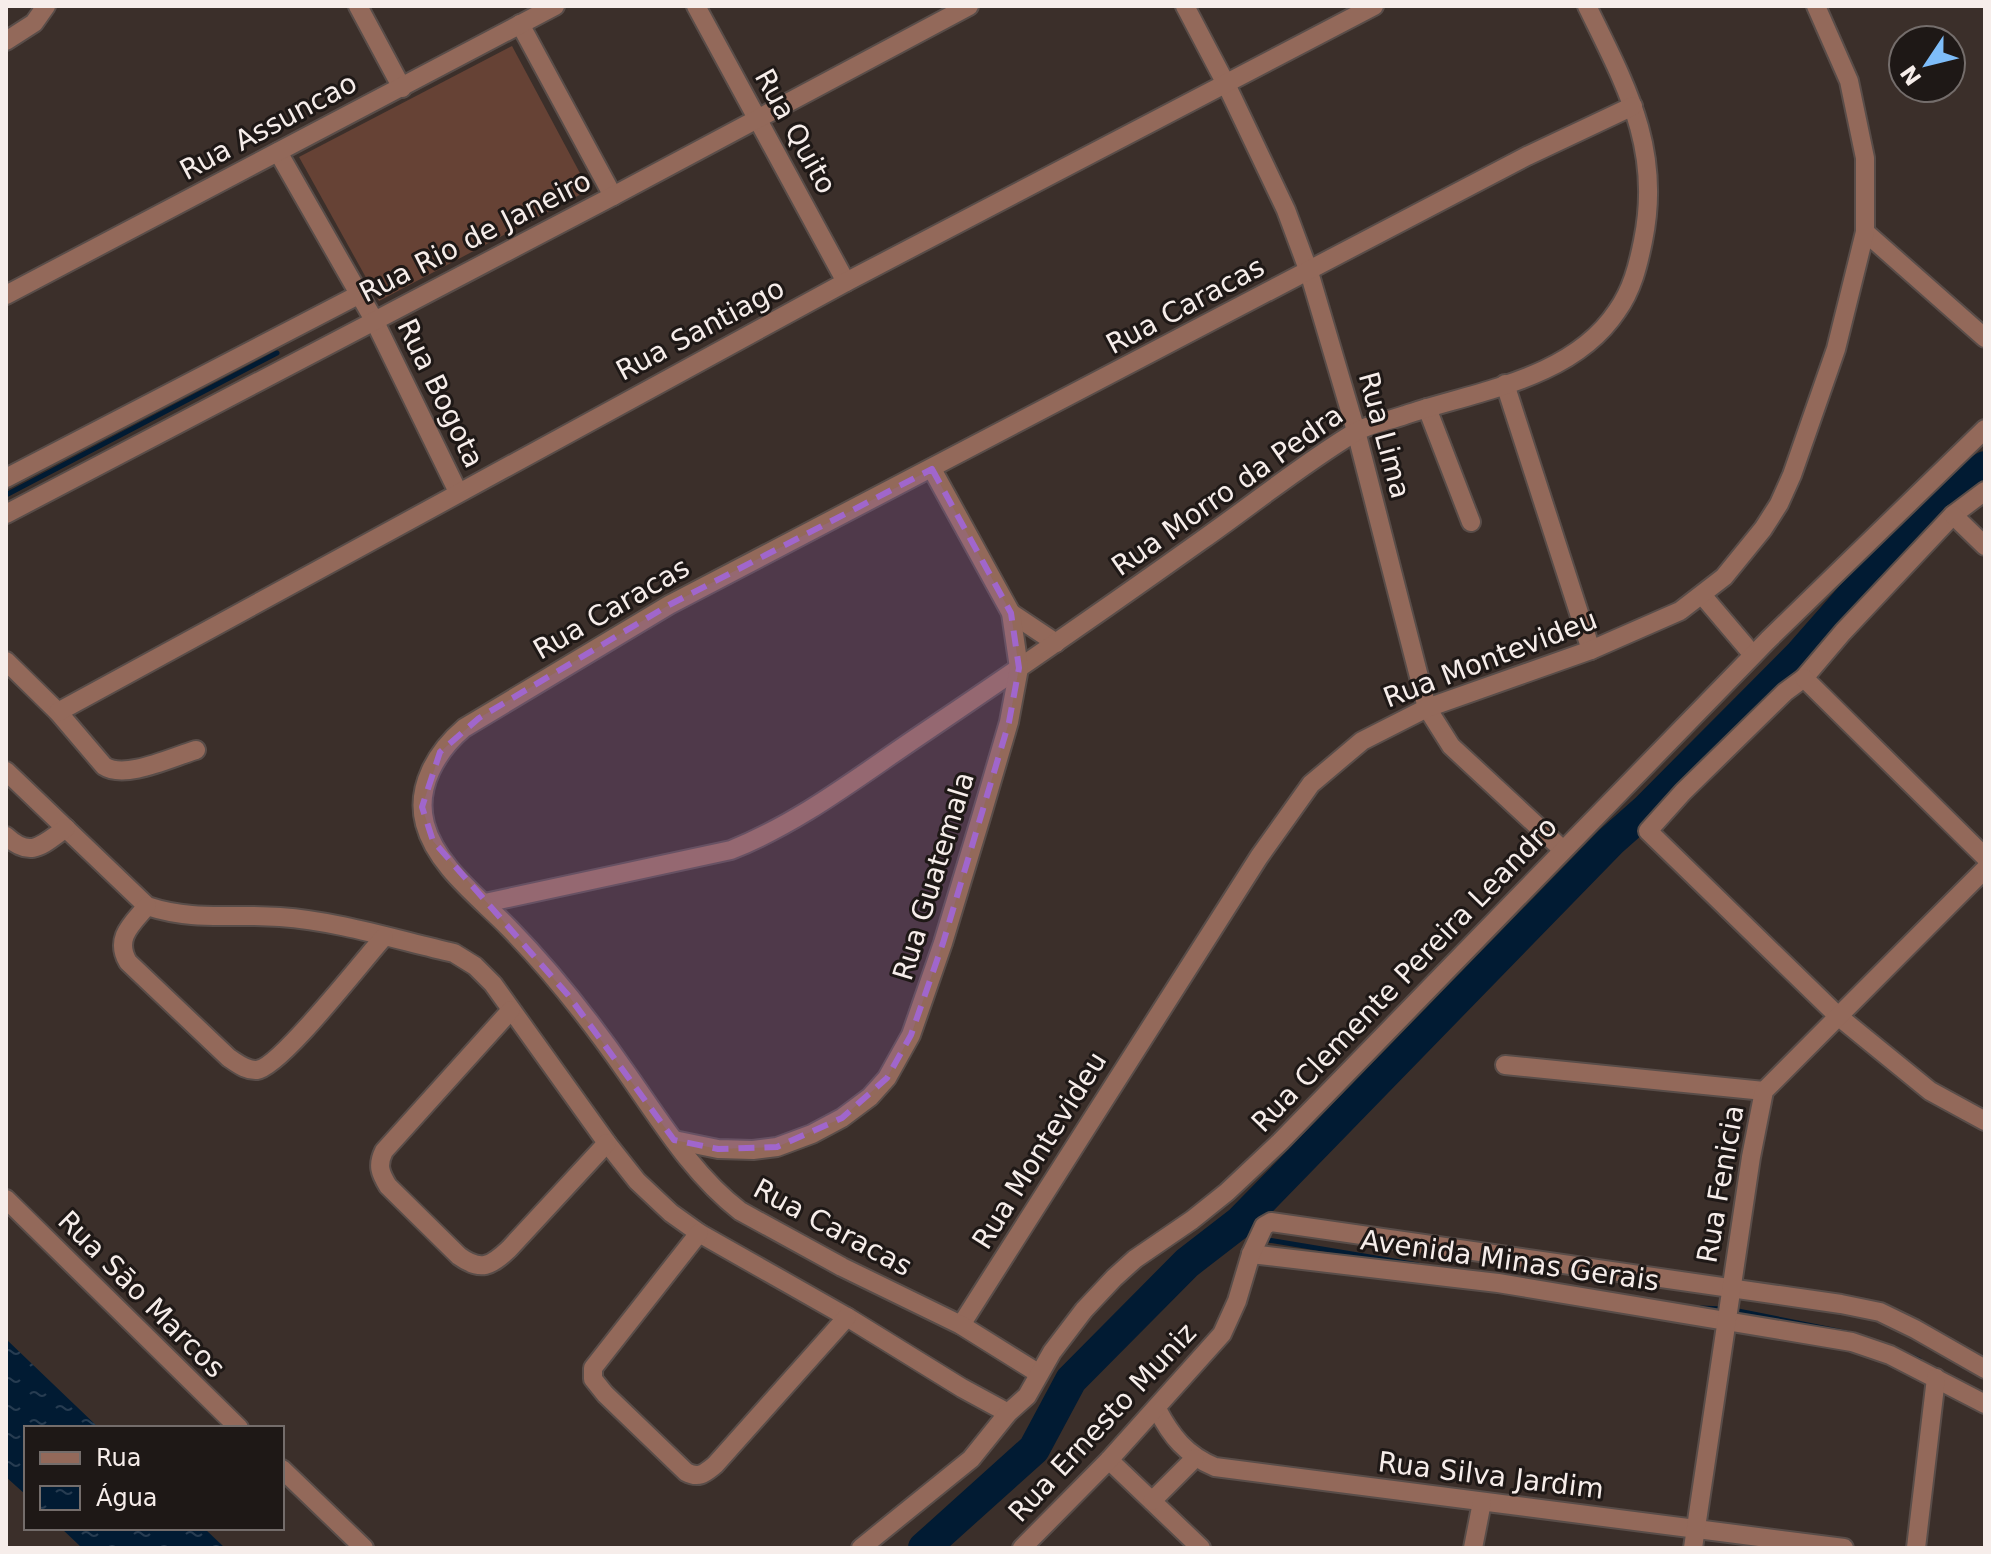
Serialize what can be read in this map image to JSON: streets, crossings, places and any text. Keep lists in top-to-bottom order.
{
  "streets": {
    "street": [
      "Rua Assuncao",
      "Rua Quito",
      "Rua Rio de Janeiro",
      "Rua Caracas",
      "Rua Santiago",
      "Rua Bogota",
      "Rua Lima",
      "Rua Morro da Pedra",
      "Rua Montevideu",
      "Rua Guatemala",
      "Rua Clemente Pereira Leandro",
      "Rua Fenicia",
      "Avenida Minas Gerais",
      "Rua Sāo Marcos",
      "Rua Ernesto Muniz",
      "Rua Silva Jardim"
    ]
  },
  "crossings": [
    ["Rua Assuncao", "Rua Bogota"],
    ["Rua Quito", "Rua Rio de Janeiro"],
    ["Rua Quito", "Rua Santiago"],
    ["Rua Rio de Janeiro", "Rua Bogota"],
    ["Rua Caracas", "Rua Lima"],
    ["Rua Caracas", "Rua Morro da Pedra"],
    ["Rua Caracas", "Rua Montevideu"],
    ["Rua Caracas", "Rua Guatemala"],
    ["Rua Caracas", "Rua Clemente Pereira Leandro"],
    ["Rua Santiago", "Rua Bogota"],
    ["Rua Santiago", "Rua Lima"],
    ["Rua Lima", "Rua Morro da Pedra"],
    ["Rua Lima", "Rua Montevideu"],
    ["Rua Lima", "Rua Clemente Pereira Leandro"],
    ["Rua Morro da Pedra", "Rua Guatemala"],
    ["Rua Fenicia", "Avenida Minas Gerais"],
    ["Rua Fenicia", "Rua Silva Jardim"],
    ["Avenida Minas Gerais", "Rua Ernesto Muniz"]
  ],
  "legend": ["Rua", "Água"],
  "north": "bottom left"
}
